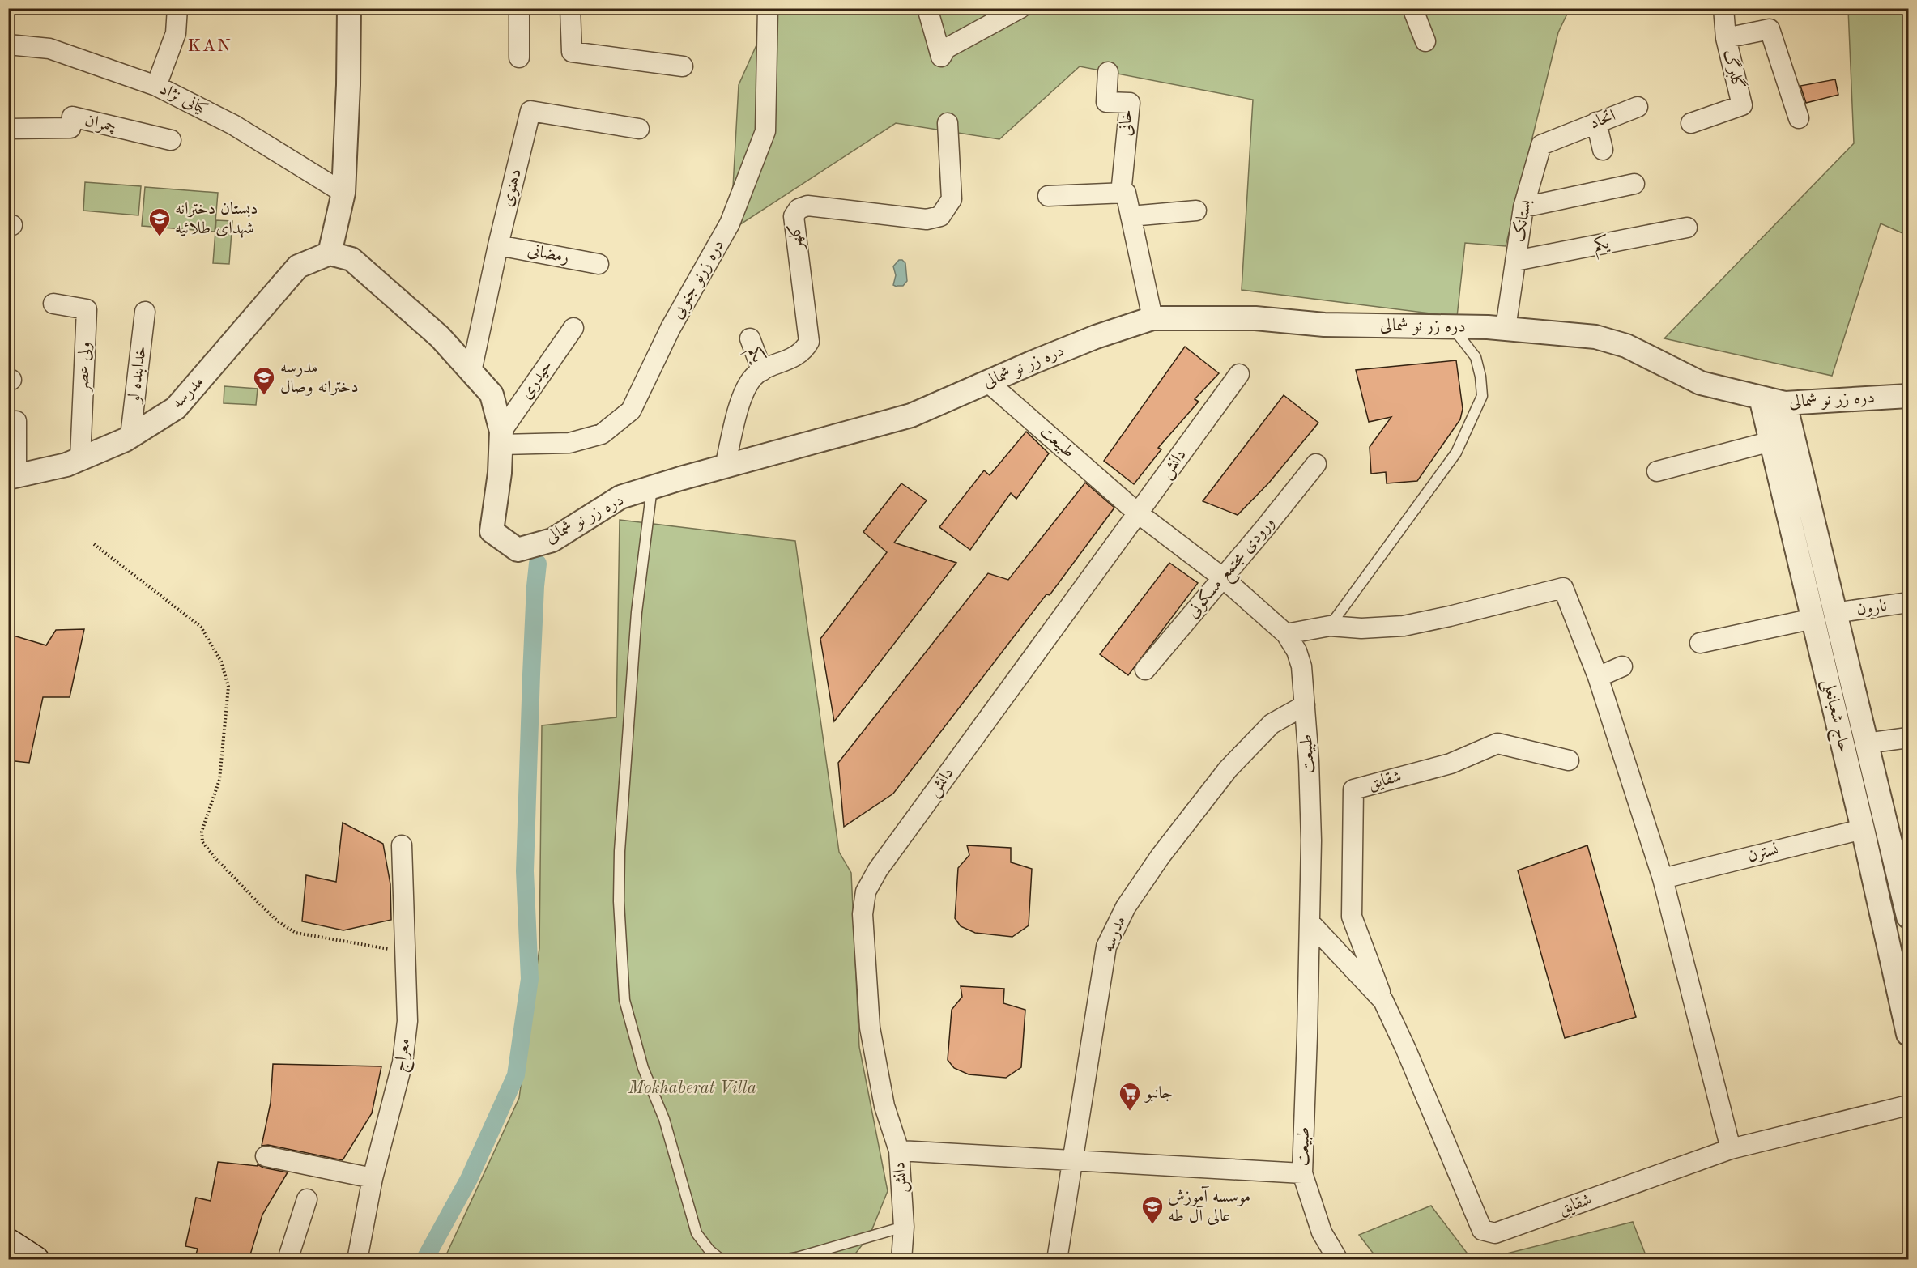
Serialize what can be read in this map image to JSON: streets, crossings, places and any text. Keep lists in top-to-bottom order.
{
  "streets": {
    "street": [
      "گلبرگ",
      "کیانی نژاد",
      "اتحاد",
      "خانی",
      "چمران",
      "دهنوی",
      "بستانک",
      "کلهر",
      "یکم",
      "رمضانی",
      "دره زرنو جنوبی",
      "دره زر نو شمالی",
      "ولی عصر",
      "خدابنده لو",
      "حیدری",
      "مدرسه",
      "طبیعت",
      "دانش",
      "ورودی مجتمع مسکونی",
      "نارون",
      "حاج شعبانعلی",
      "شقایق",
      "نسترن",
      "معراج"
    ]
  },
  "crossings": [
    ["اتحاد", "بستانک"],
    ["دهنوی", "رمضانی"],
    ["دهنوی", "دره زر نو شمالی"],
    ["بستانک", "یکم"],
    ["بستانک", "دره زر نو شمالی"],
    ["کلهر", "یکم"],
    ["کلهر", "دره زر نو شمالی"],
    ["دره زرنو جنوبی", "دره زر نو شمالی"],
    ["دره زرنو جنوبی", "حیدری"],
    ["دره زر نو شمالی", "حیدری"],
    ["دره زر نو شمالی", "مدرسه"],
    ["دره زر نو شمالی", "طبیعت"],
    ["دره زر نو شمالی", "حاج شعبانعلی"],
    ["ولی عصر", "مدرسه"],
    ["خدابنده لو", "مدرسه"],
    ["مدرسه", "طبیعت"],
    ["طبیعت", "دانش"],
    ["طبیعت", "ورودی مجتمع مسکونی"],
    ["طبیعت", "شقایق"],
    ["نارون", "حاج شعبانعلی"],
    ["حاج شعبانعلی", "نسترن"]
  ],
  "districts": ["KAN"],
  "parks": ["Mokhaberat Villa"],
  "places": {
    "school or university": ["دبستان دخترانه شهدای طلائیه", "مدرسه دخترانه وصال", "موسسه آموزش عالی آل طه"],
    "supermarket": ["جانبو"]
  }
}
